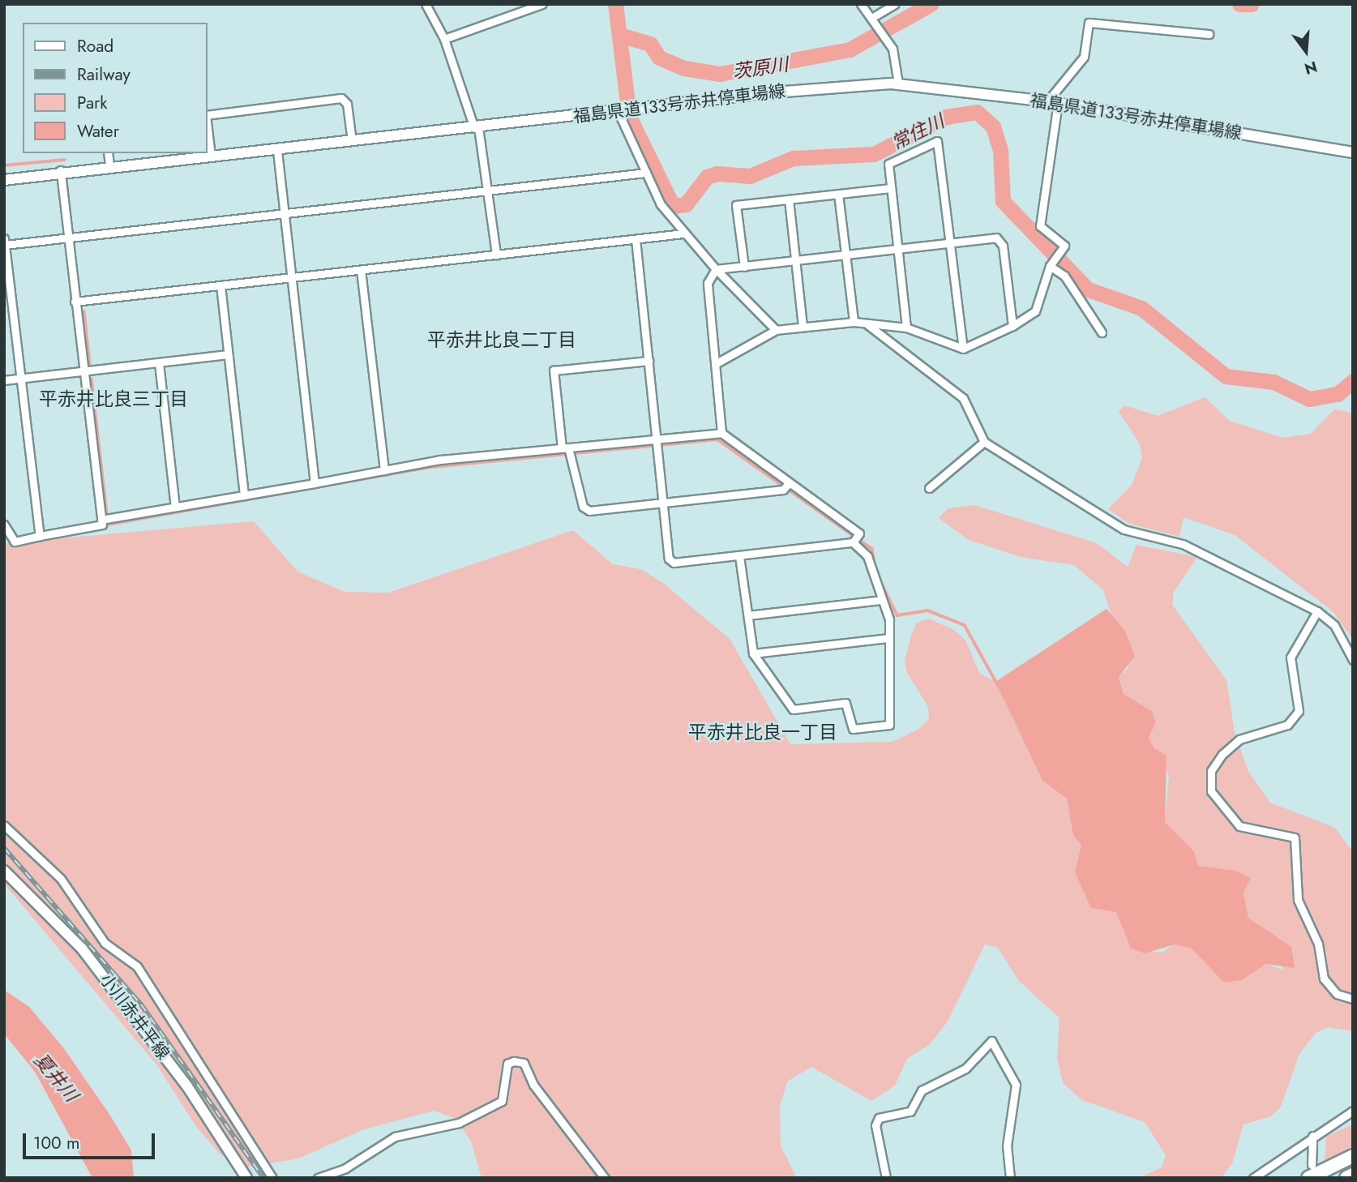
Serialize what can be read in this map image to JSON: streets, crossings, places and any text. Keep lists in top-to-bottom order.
{
  "streets": {
    "main road": ["福島県道133号赤井停車場線", "小川赤井平線"]
  },
  "districts": ["平赤井比良二丁目", "平赤井比良三丁目", "平赤井比良一丁目"],
  "water": ["茨原川", "常住川", "夏井川"],
  "legend": [
    "Road",
    "Railway",
    "Park",
    "Water"
  ],
  "scale_bar": "100 m",
  "north": "bottom"
}
